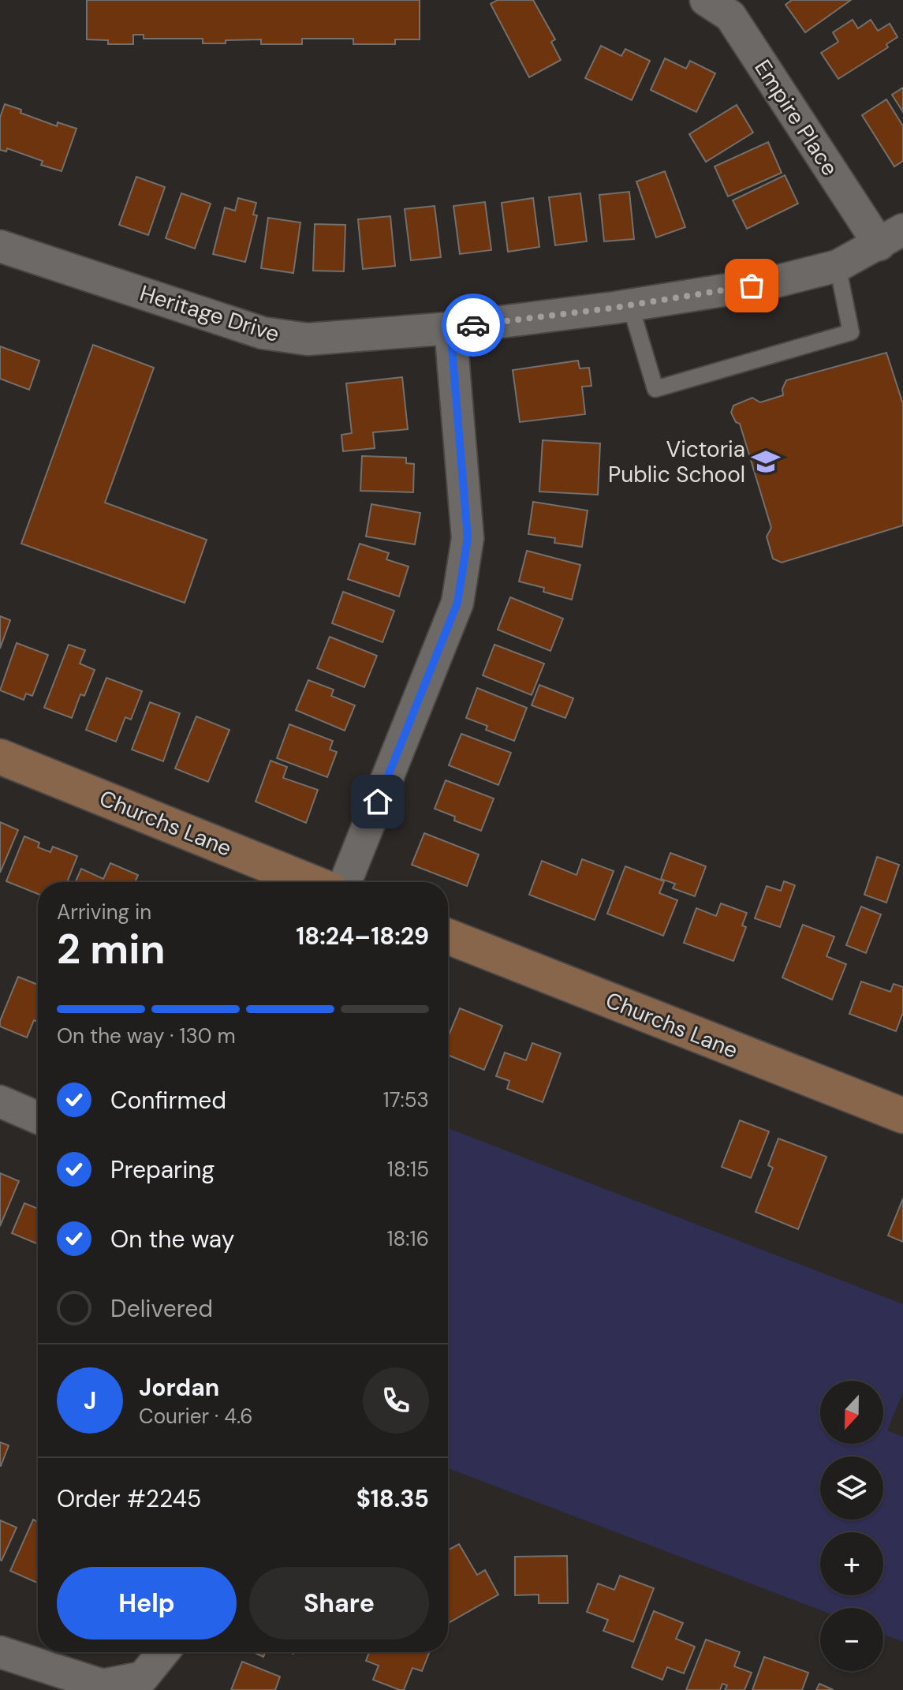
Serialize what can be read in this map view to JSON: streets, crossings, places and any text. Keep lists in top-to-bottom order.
{
  "streets": {
    "street": ["Empire Place", "Heritage Drive", "Churchs Lane"]
  },
  "crossings": [
    ["Empire Place", "Heritage Drive"]
  ],
  "places": {
    "school or university": ["Victoria Public School"]
  },
  "north": "bottom",
  "page": {
    "heading": ["2 min", "Arriving in", "18:24–18:29"],
    "panel": [
      "Jordan",
      "Courier · 4.6",
      "Order #2245",
      "$18.35"
    ],
    "bar": "On the way · 130 m",
    "list": [
      ["Confirmed", "17:53"],
      ["Preparing", "18:15"],
      ["On the way", "18:16"],
      "Delivered"
    ],
    "round": "J",
    "map_buttons": ["+", "−"],
    "buttons": ["Help", "Share"]
  }
}
